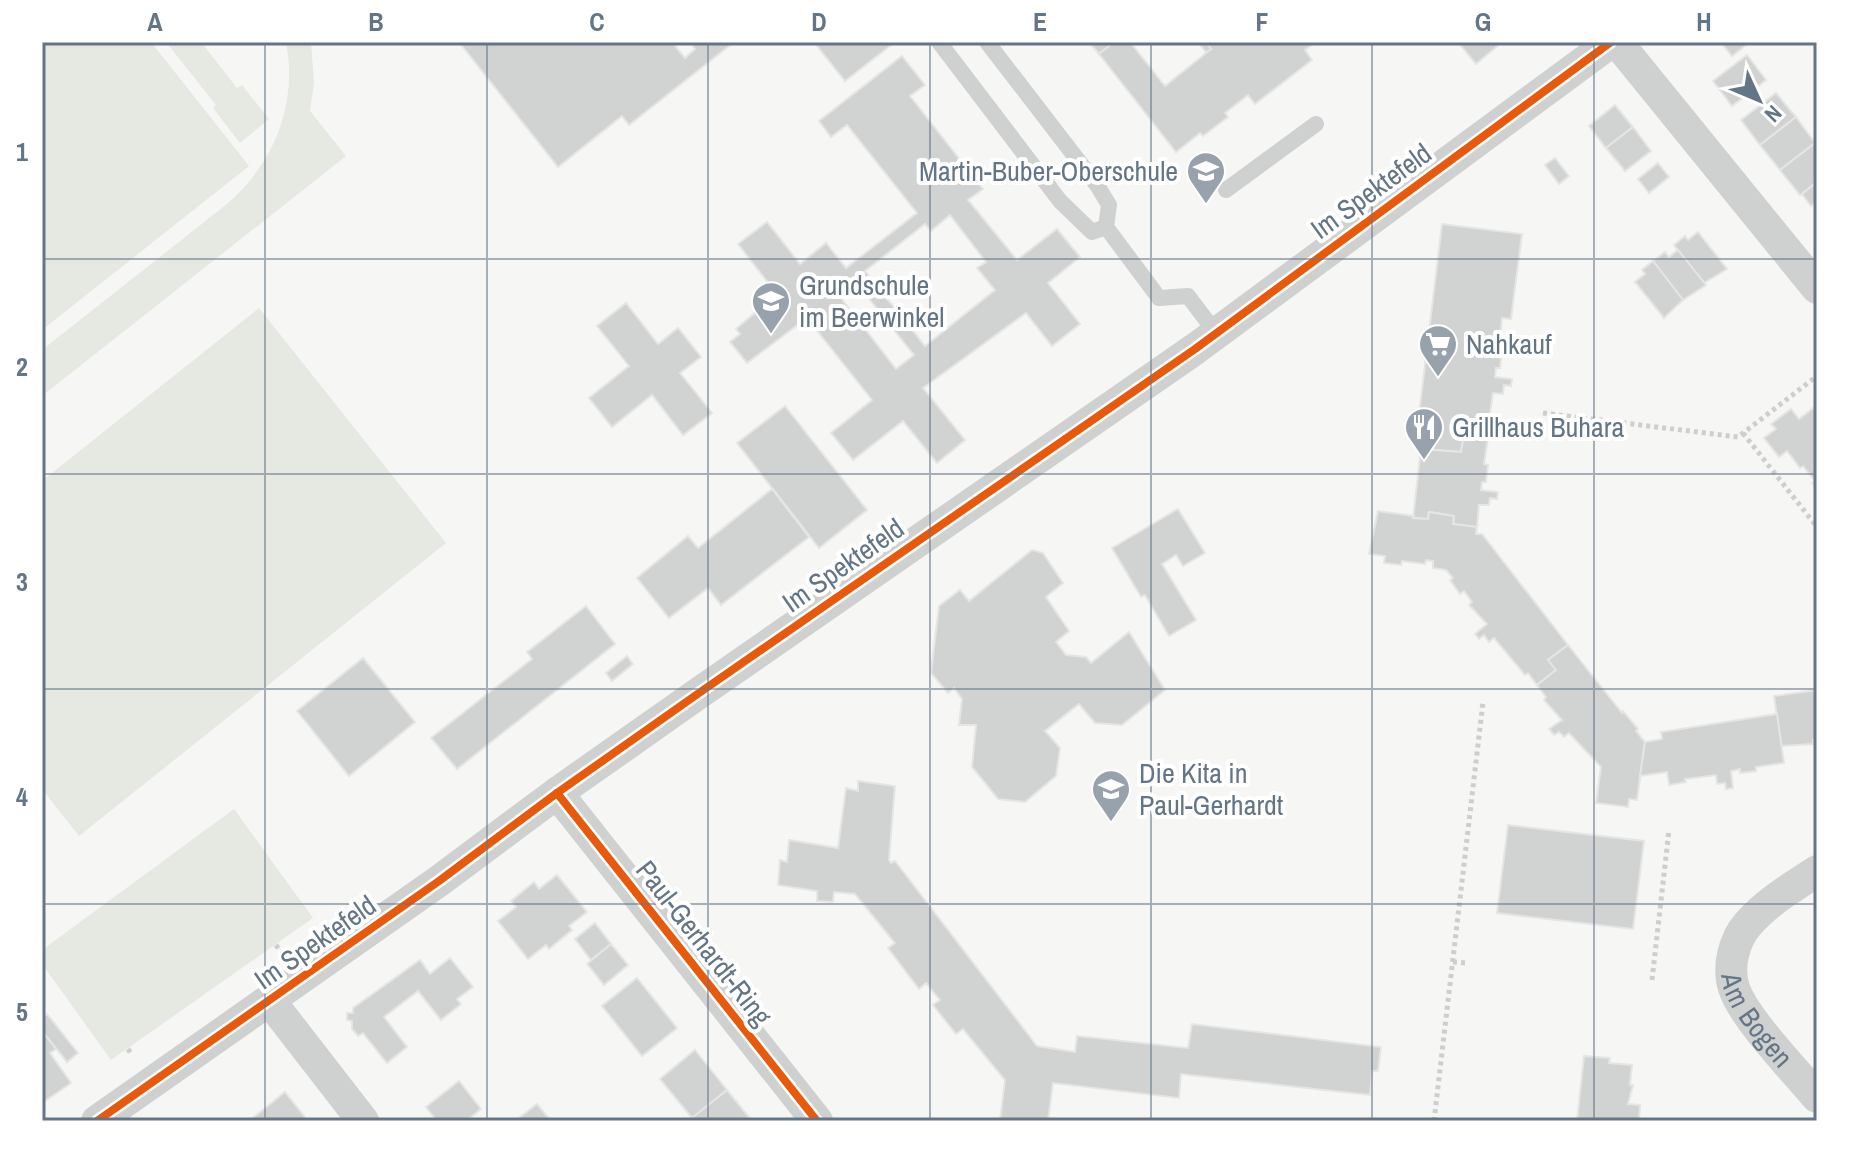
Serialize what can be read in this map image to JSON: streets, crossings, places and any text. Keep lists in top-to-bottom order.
{
  "streets": {
    "street": ["Im Spektefeld", "Paul-Gerhardt-Ring", "Am Bogen"]
  },
  "crossings": [
    ["Im Spektefeld", "Paul-Gerhardt-Ring"]
  ],
  "places": {
    "school or university": ["Martin-Buber-Oberschule", "Grundschule im Beerwinkel", "Die Kita in Paul-Gerhardt"],
    "supermarket": ["Nahkauf"],
    "restaurant": ["Grillhaus Buhara"]
  },
  "north": "bottom right",
  "grid": {
    "columns": [
      "A",
      "B",
      "C",
      "D",
      "E",
      "F",
      "G",
      "H"
    ],
    "rows": [
      "1",
      "2",
      "3",
      "4",
      "5"
    ]
  }
}
